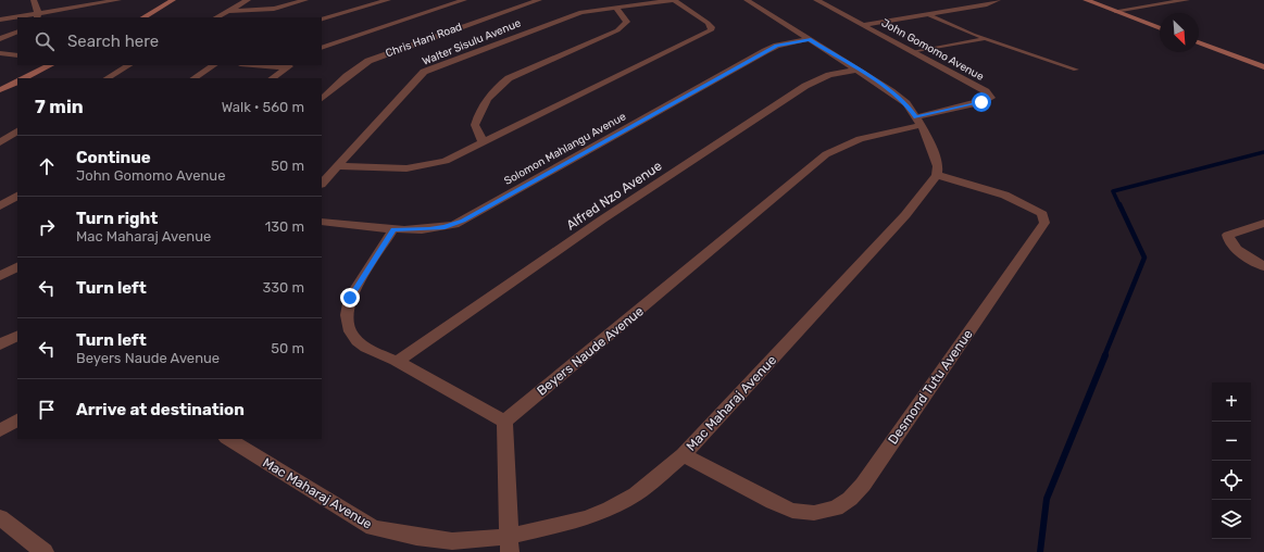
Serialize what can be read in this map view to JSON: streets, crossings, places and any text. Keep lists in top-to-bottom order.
{
  "streets": {
    "street": [
      "Chris Hani Road",
      "Walter Sisulu Avenue",
      "John Gomomo Avenue",
      "Solomon Mahlangu Avenue",
      "Alfred Nzo Avenue",
      "Beyers Naude Avenue",
      "Desmond Tutu Avenue",
      "Mac Maharaj Avenue"
    ]
  },
  "crossings": [
    ["John Gomomo Avenue", "Beyers Naude Avenue"],
    ["Desmond Tutu Avenue", "Mac Maharaj Avenue"]
  ],
  "north": "bottom right",
  "page": {
    "search": "Search here",
    "heading": ["7 min", "Walk · 560 m"],
    "list": [
      ["Continue", "John Gomomo Avenue", "50 m"],
      ["Turn right", "Mac Maharaj Avenue", "130 m"],
      ["Turn left", "330 m"],
      ["Turn left", "Beyers Naude Avenue", "50 m"],
      "Arrive at destination"
    ],
    "map_buttons": ["+", "−"]
  }
}
